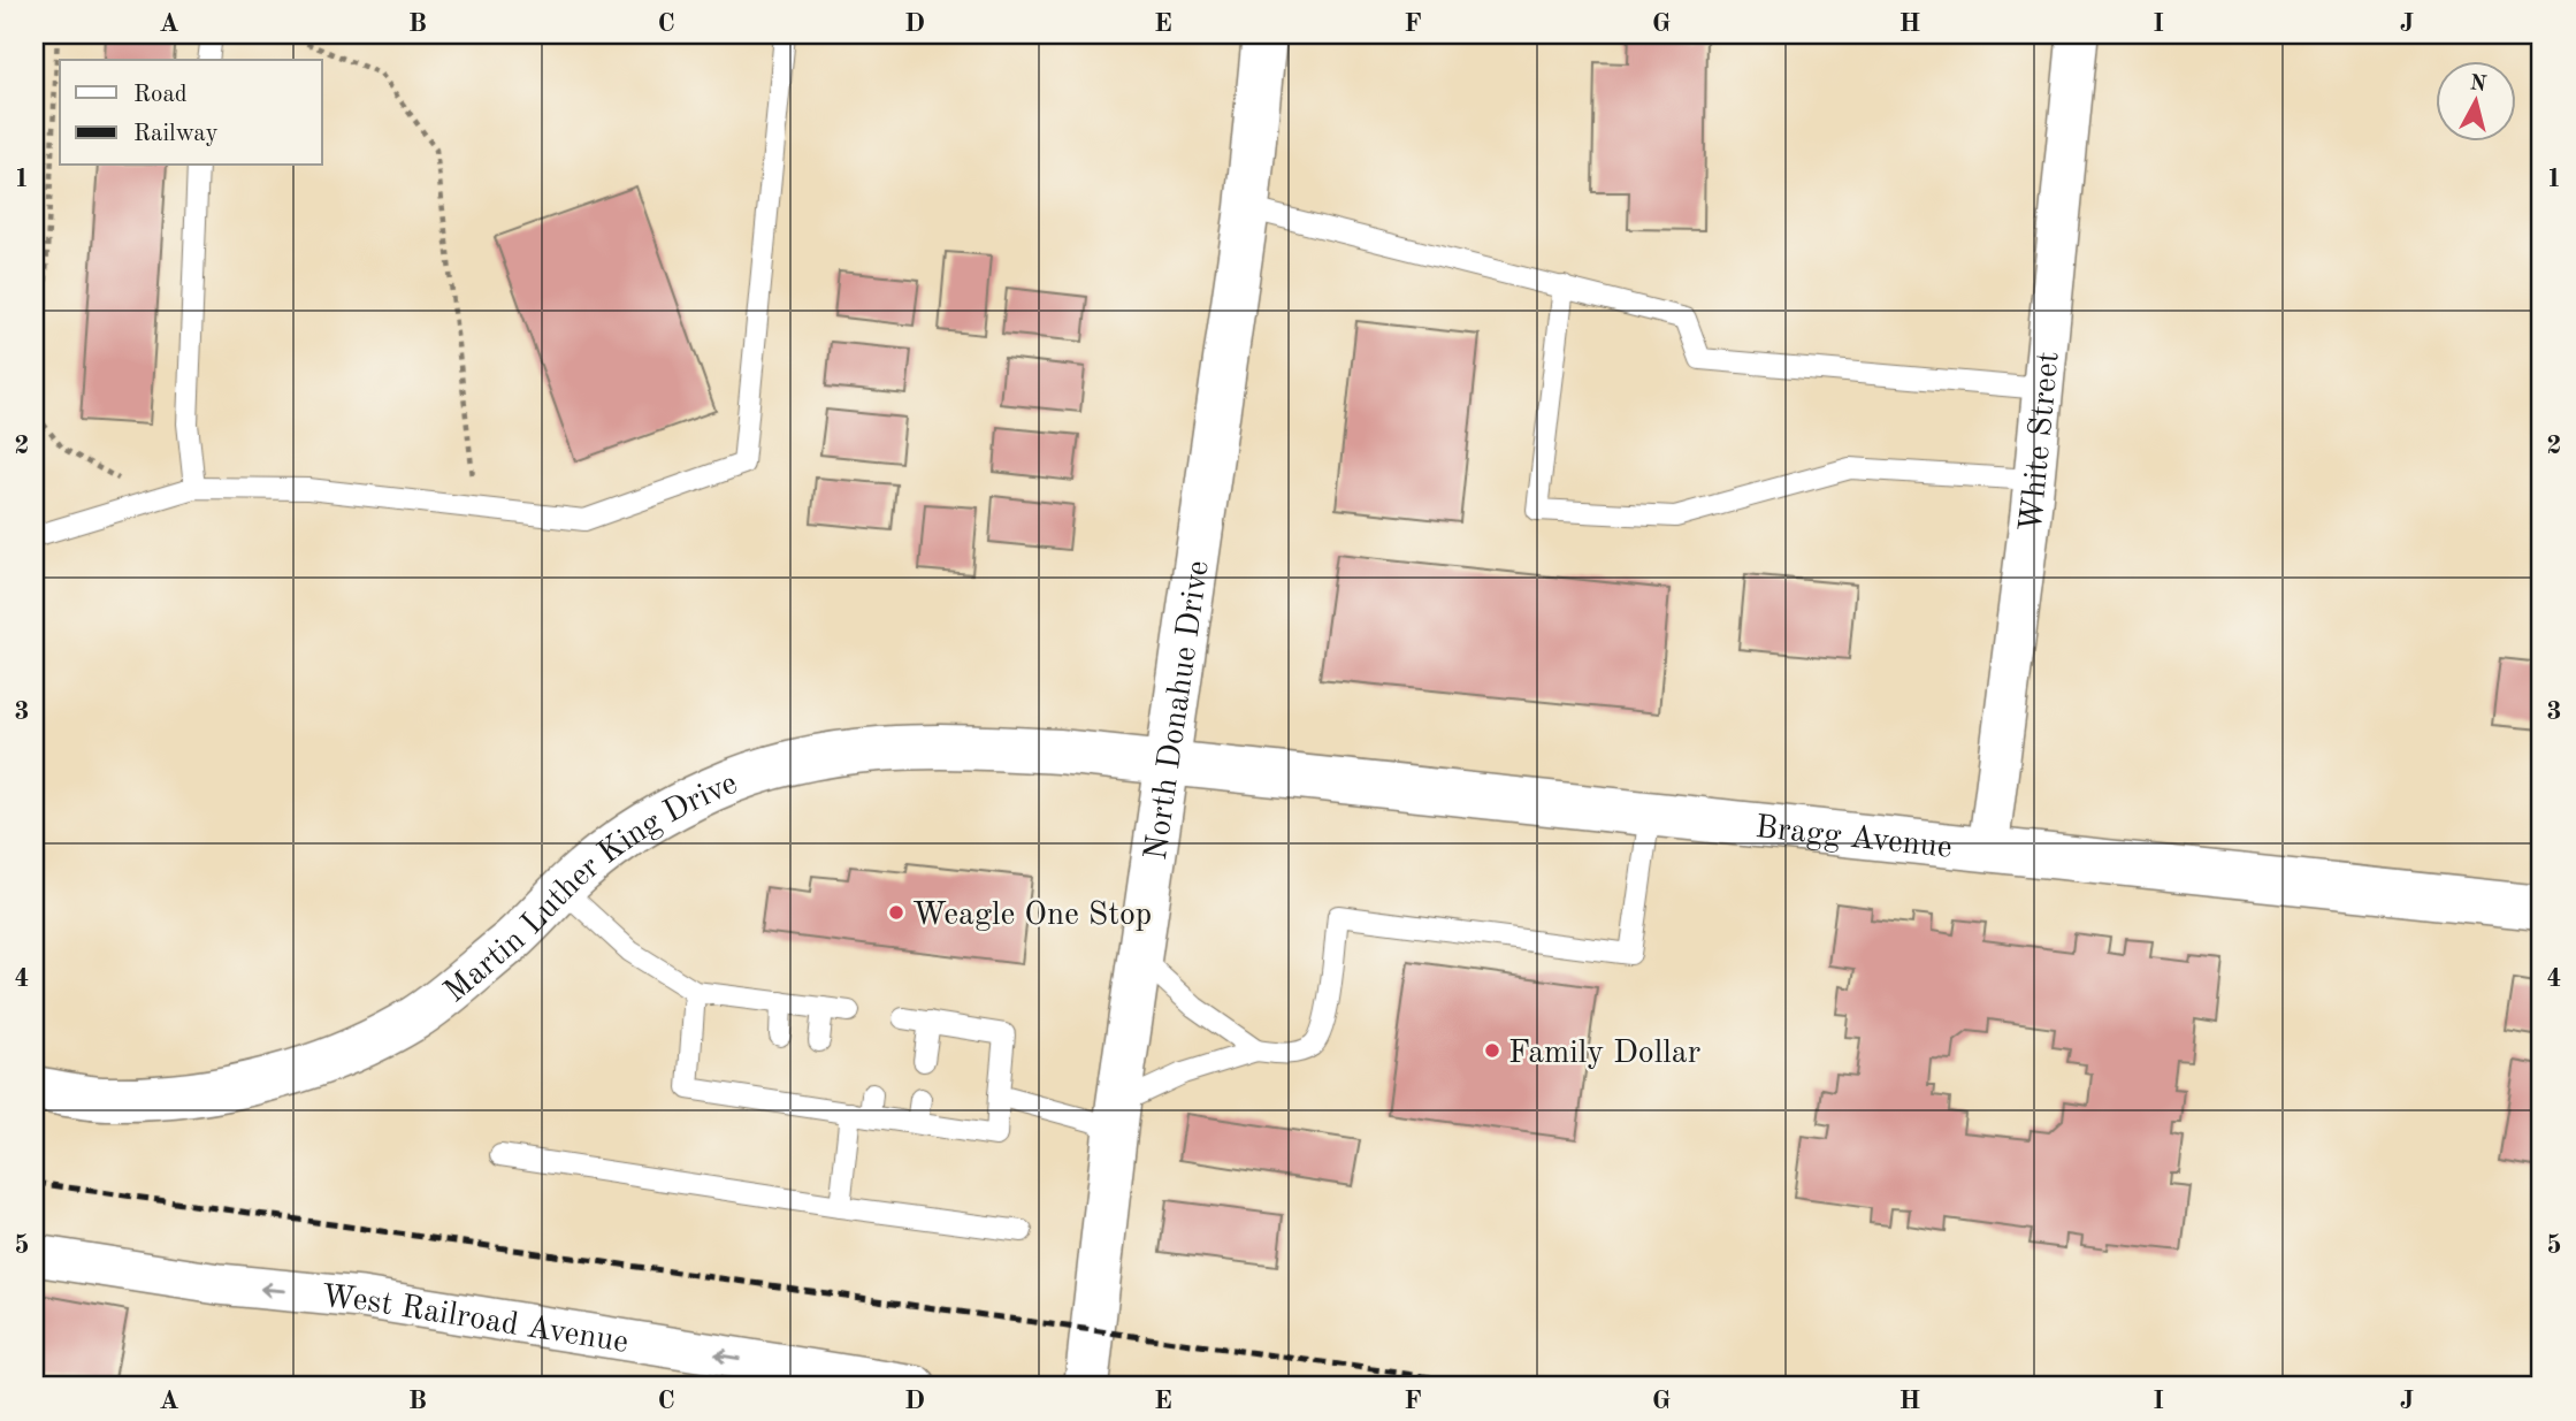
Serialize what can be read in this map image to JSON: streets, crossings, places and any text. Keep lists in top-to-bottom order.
{
  "streets": {
    "main road": ["North Donahue Drive", "Bragg Avenue", "Martin Luther King Drive"],
    "street": ["White Street", "West Railroad Avenue"]
  },
  "crossings": [
    ["White Street", "Bragg Avenue"],
    ["North Donahue Drive", "Bragg Avenue"],
    ["North Donahue Drive", "Martin Luther King Drive"],
    ["Bragg Avenue", "Martin Luther King Drive"]
  ],
  "one_way": ["West Railroad Avenue"],
  "places": ["Weagle One Stop", "Family Dollar"],
  "legend": ["Road", "Railway"],
  "north": "top",
  "grid": {
    "columns": [
      "A",
      "B",
      "C",
      "D",
      "E",
      "F",
      "G",
      "H",
      "I",
      "J"
    ],
    "rows": [
      "1",
      "2",
      "3",
      "4",
      "5"
    ]
  }
}
